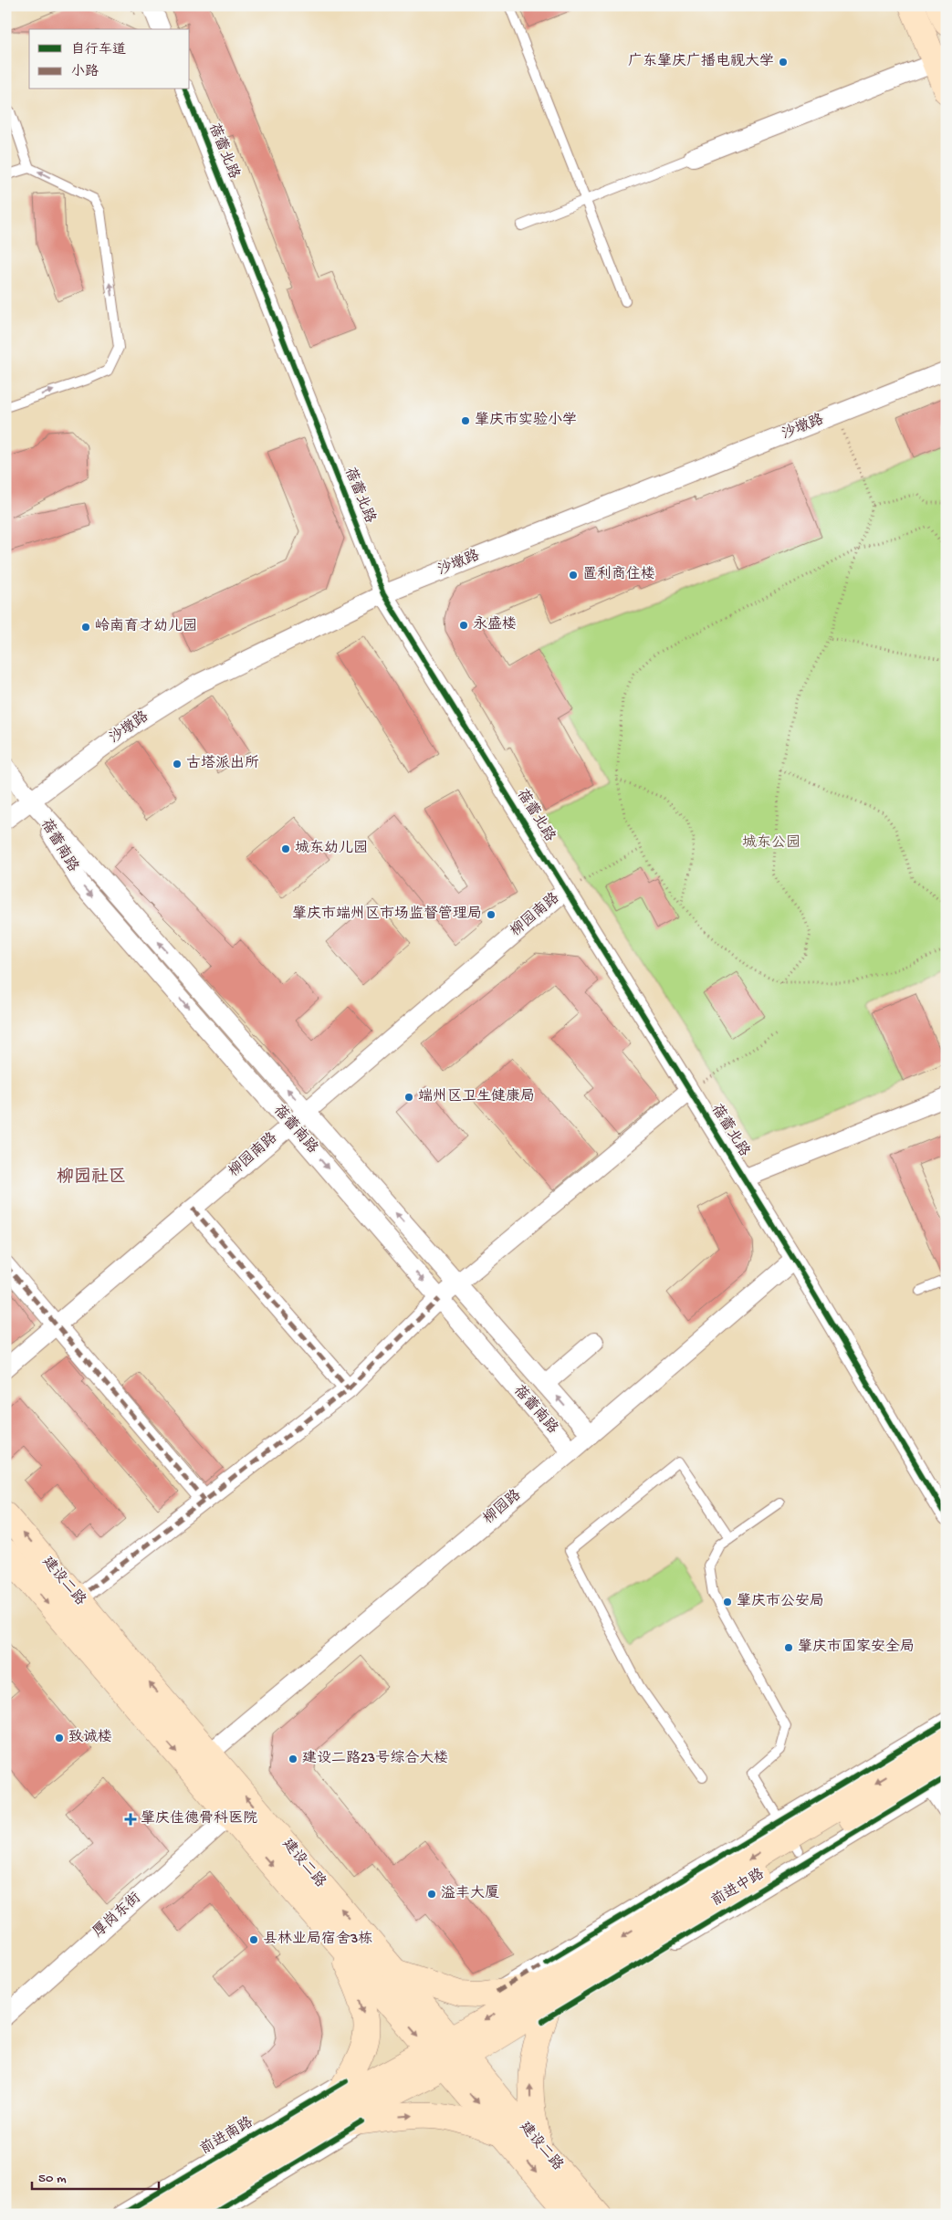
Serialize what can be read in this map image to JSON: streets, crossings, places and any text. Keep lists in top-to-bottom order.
{
  "streets": {
    "main road": ["建设二路", "前进中路", "前进南路"],
    "street": [
      "蓓蕾北路",
      "沙墩路",
      "蓓蕾南路",
      "柳园南路",
      "柳园路",
      "厚岗东街"
    ]
  },
  "crossings": [
    ["蓓蕾北路", "沙墩路"],
    ["蓓蕾北路", "柳园南路"],
    ["蓓蕾北路", "柳园路"],
    ["沙墩路", "蓓蕾南路"],
    ["蓓蕾南路", "柳园南路"],
    ["蓓蕾南路", "柳园路"],
    ["柳园路", "建设二路"],
    ["建设二路", "前进中路"],
    ["建设二路", "厚岗东街"],
    ["建设二路", "前进南路"],
    ["前进中路", "前进南路"]
  ],
  "districts": ["柳园社区"],
  "parks": ["城东公园"],
  "places": {
    "other": [
      "广东肇庆广播电视大学",
      "肇庆市实验小学",
      "置利商住楼",
      "永盛楼",
      "岭南育才幼儿园",
      "古塔派出所",
      "城东幼儿园",
      "肇庆市端州区市场监督管理局",
      "端州区卫生健康局",
      "肇庆市公安局",
      "肇庆市国家安全局",
      "致诚楼",
      "建设二路23号综合大楼",
      "溢丰大厦",
      "县林业局宿舍3栋"
    ],
    "health": ["肇庆佳德骨科医院"]
  },
  "legend": ["自行车道", "小路"],
  "scale_bar": "50 m"
}
